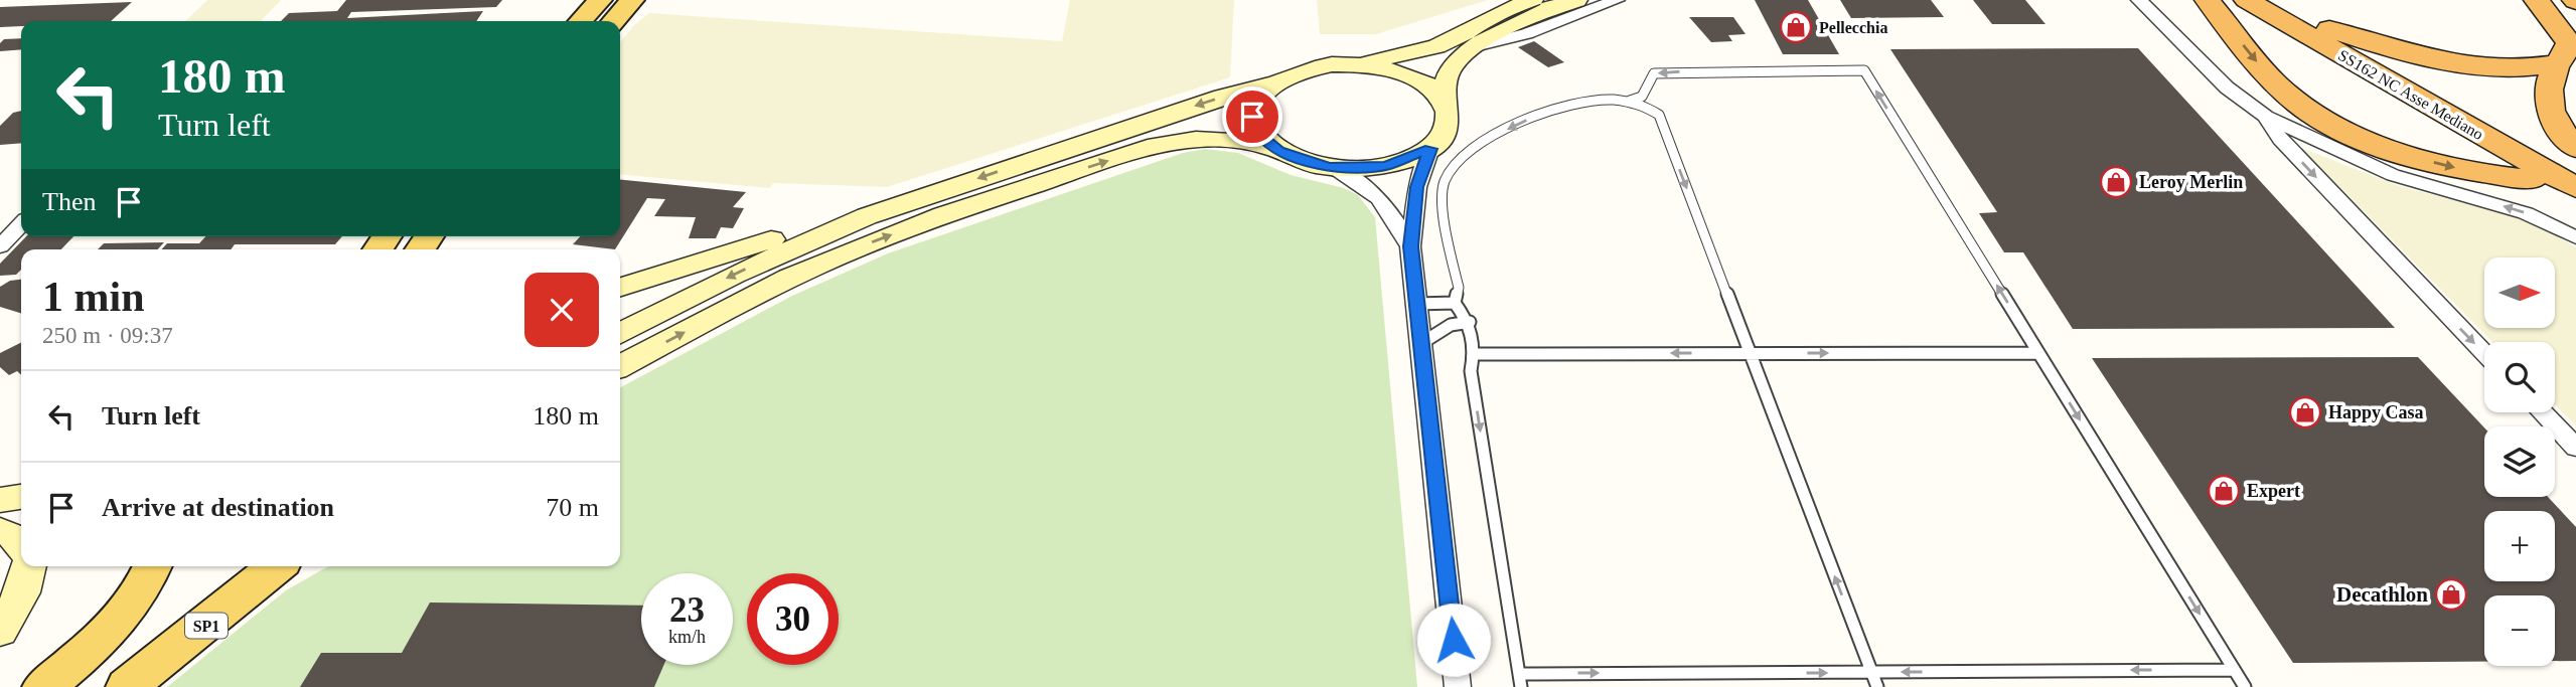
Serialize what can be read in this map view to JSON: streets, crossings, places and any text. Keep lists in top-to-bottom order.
{
  "streets": {
    "highway": ["SS162 NC Asse Mediano"],
    "main road": ["SP1"]
  },
  "places": {
    "shop": [
      "Pellecchia",
      "Leroy Merlin",
      "Happy Casa",
      "Expert",
      "Decathlon"
    ]
  },
  "north": "right",
  "page": {
    "turn": ["180 m", "Turn left"],
    "then": "Then",
    "heading": ["1 min", "250 m · 09:37"],
    "map_buttons": ["+", "−"],
    "list": [
      {
        "name": "Turn left",
        "value": "180 m"
      },
      {
        "name": "Arrive at destination",
        "value": "70 m"
      }
    ],
    "speed": "23 km/h",
    "limit": "30"
  }
}
